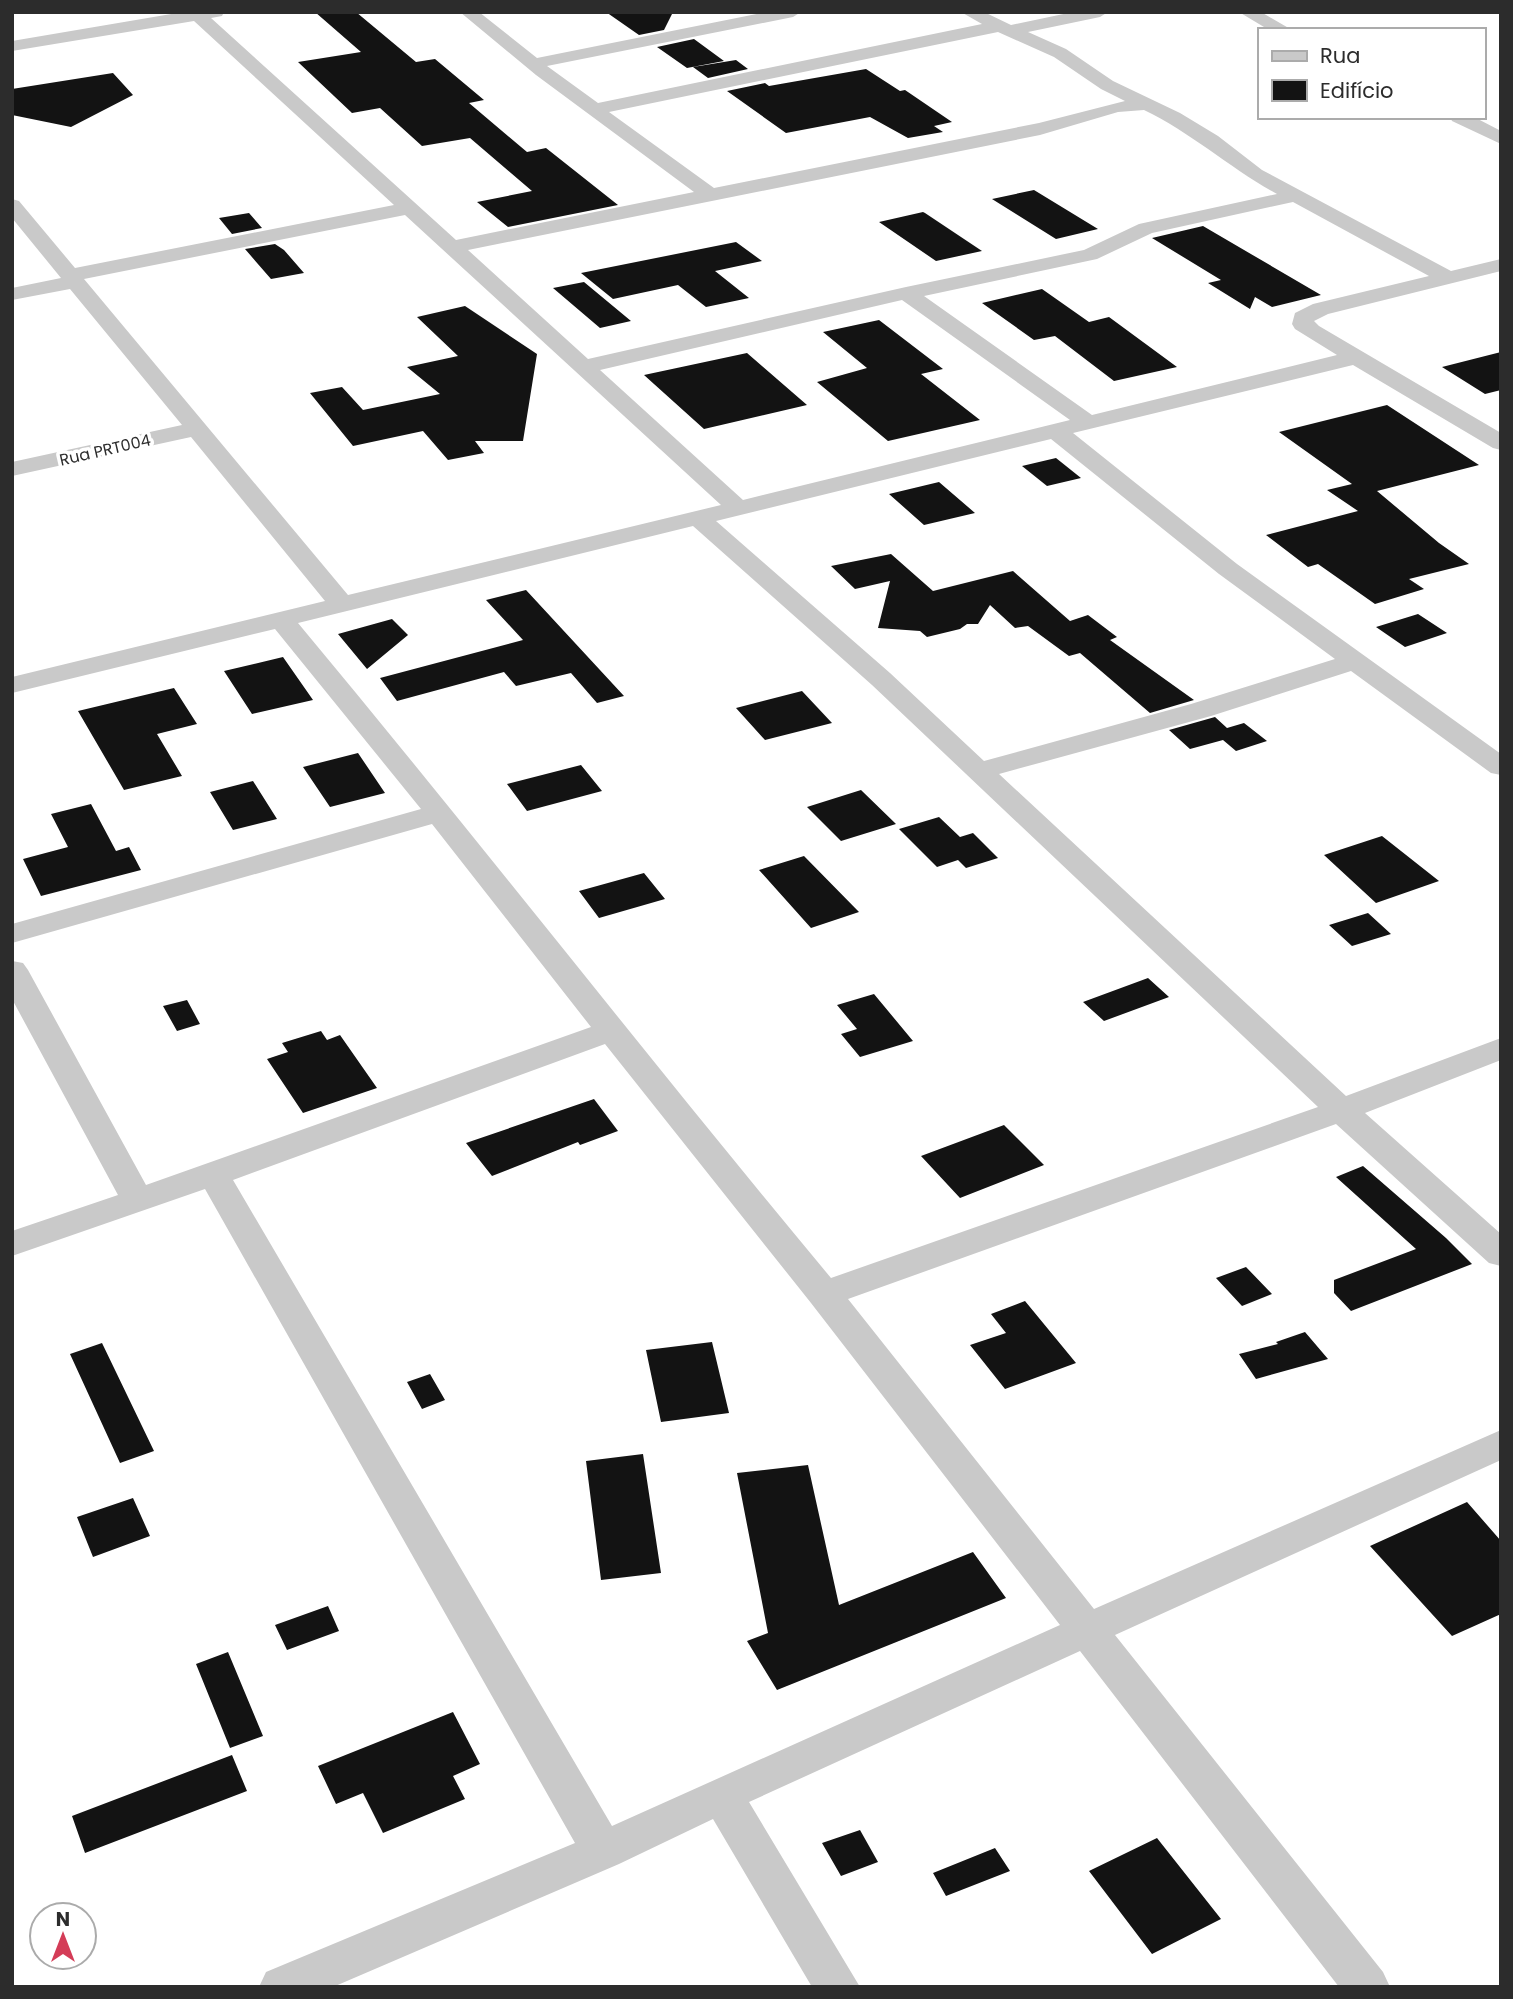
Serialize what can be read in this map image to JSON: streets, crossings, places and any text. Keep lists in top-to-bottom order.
{
  "streets": {
    "street": ["Rua PRT004"]
  },
  "legend": ["Rua", "Edifício"],
  "north": "top"
}
